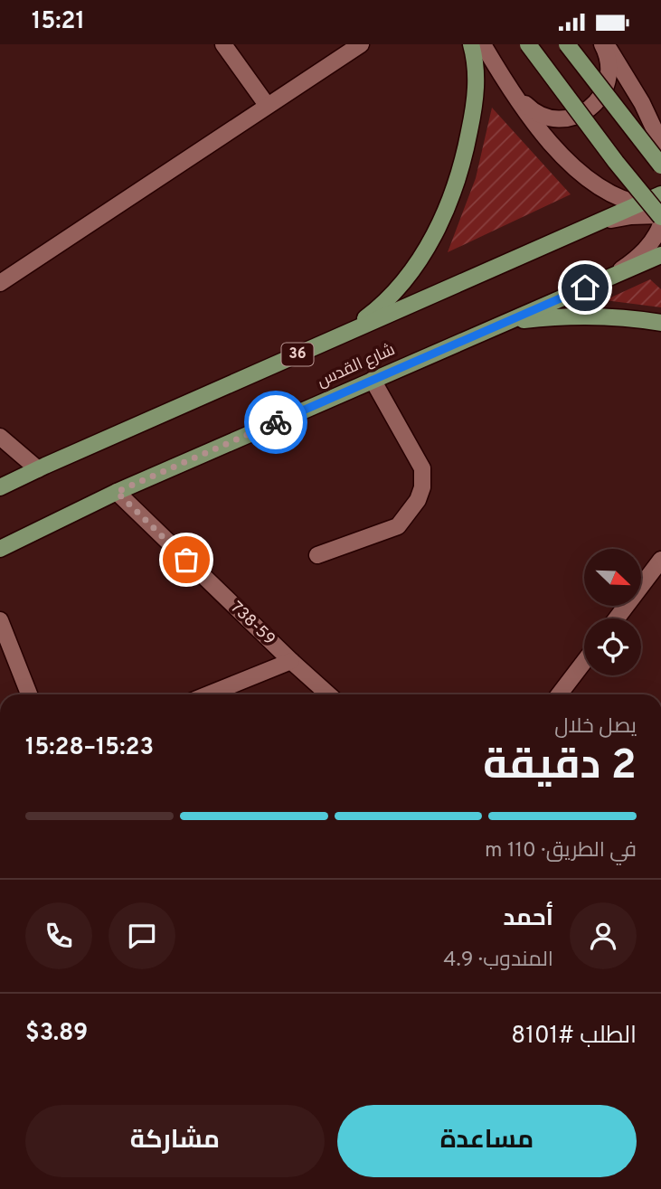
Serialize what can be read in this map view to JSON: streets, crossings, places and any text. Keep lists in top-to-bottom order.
{
  "streets": {
    "main road": ["36", "شارع القدس"],
    "street": ["738-59"]
  },
  "crossings": [
    ["شارع القدس", "738-59"]
  ],
  "north": "bottom right",
  "page": {
    "status": "15:21",
    "heading": ["2 دقيقة", "يصل خلال", "15:23–15:28"],
    "panel": [
      "أحمد",
      "المندوب · 4.9",
      "الطلب #8101",
      "$3.89"
    ],
    "bar": "في الطريق · 110 m",
    "buttons": ["مساعدة", "مشاركة"]
  }
}
